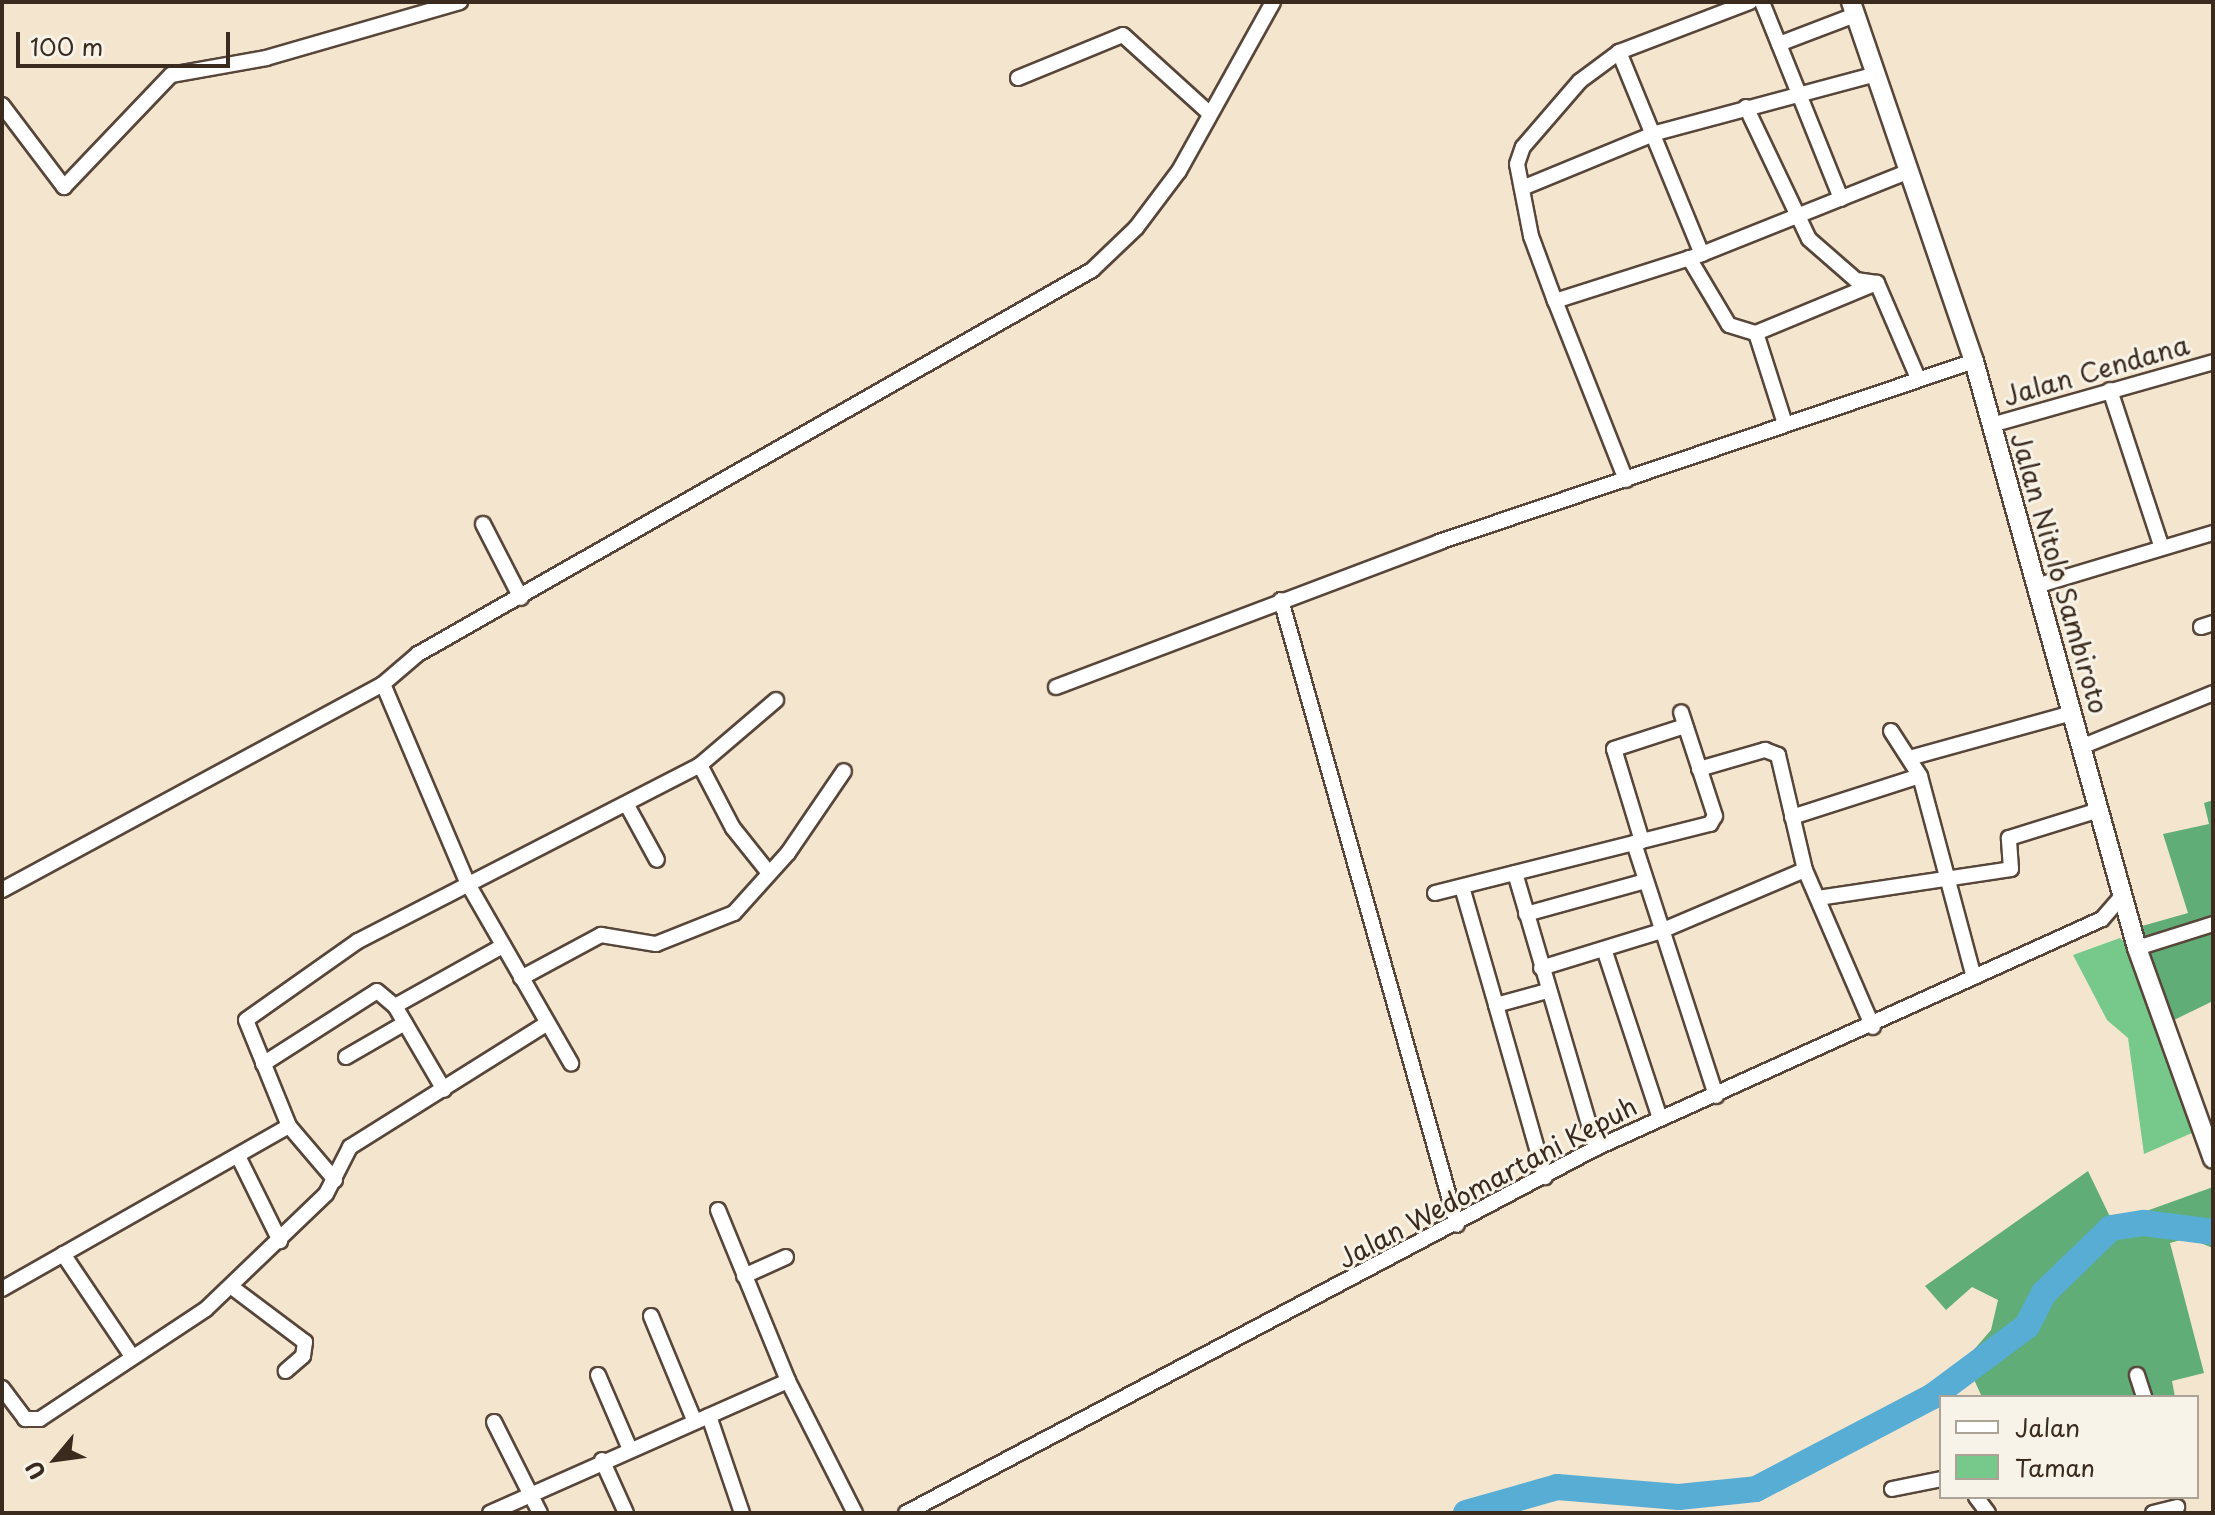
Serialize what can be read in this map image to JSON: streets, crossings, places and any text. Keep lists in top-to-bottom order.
{
  "streets": {
    "street": ["Jalan Cendana", "Jalan Nitolo Sambiroto", "Jalan Wedomartani Kepuh"]
  },
  "crossings": [
    ["Jalan Cendana", "Jalan Nitolo Sambiroto"],
    ["Jalan Nitolo Sambiroto", "Jalan Wedomartani Kepuh"]
  ],
  "legend": ["Jalan", "Taman"],
  "scale_bar": "100 m",
  "north": "bottom left"
}
